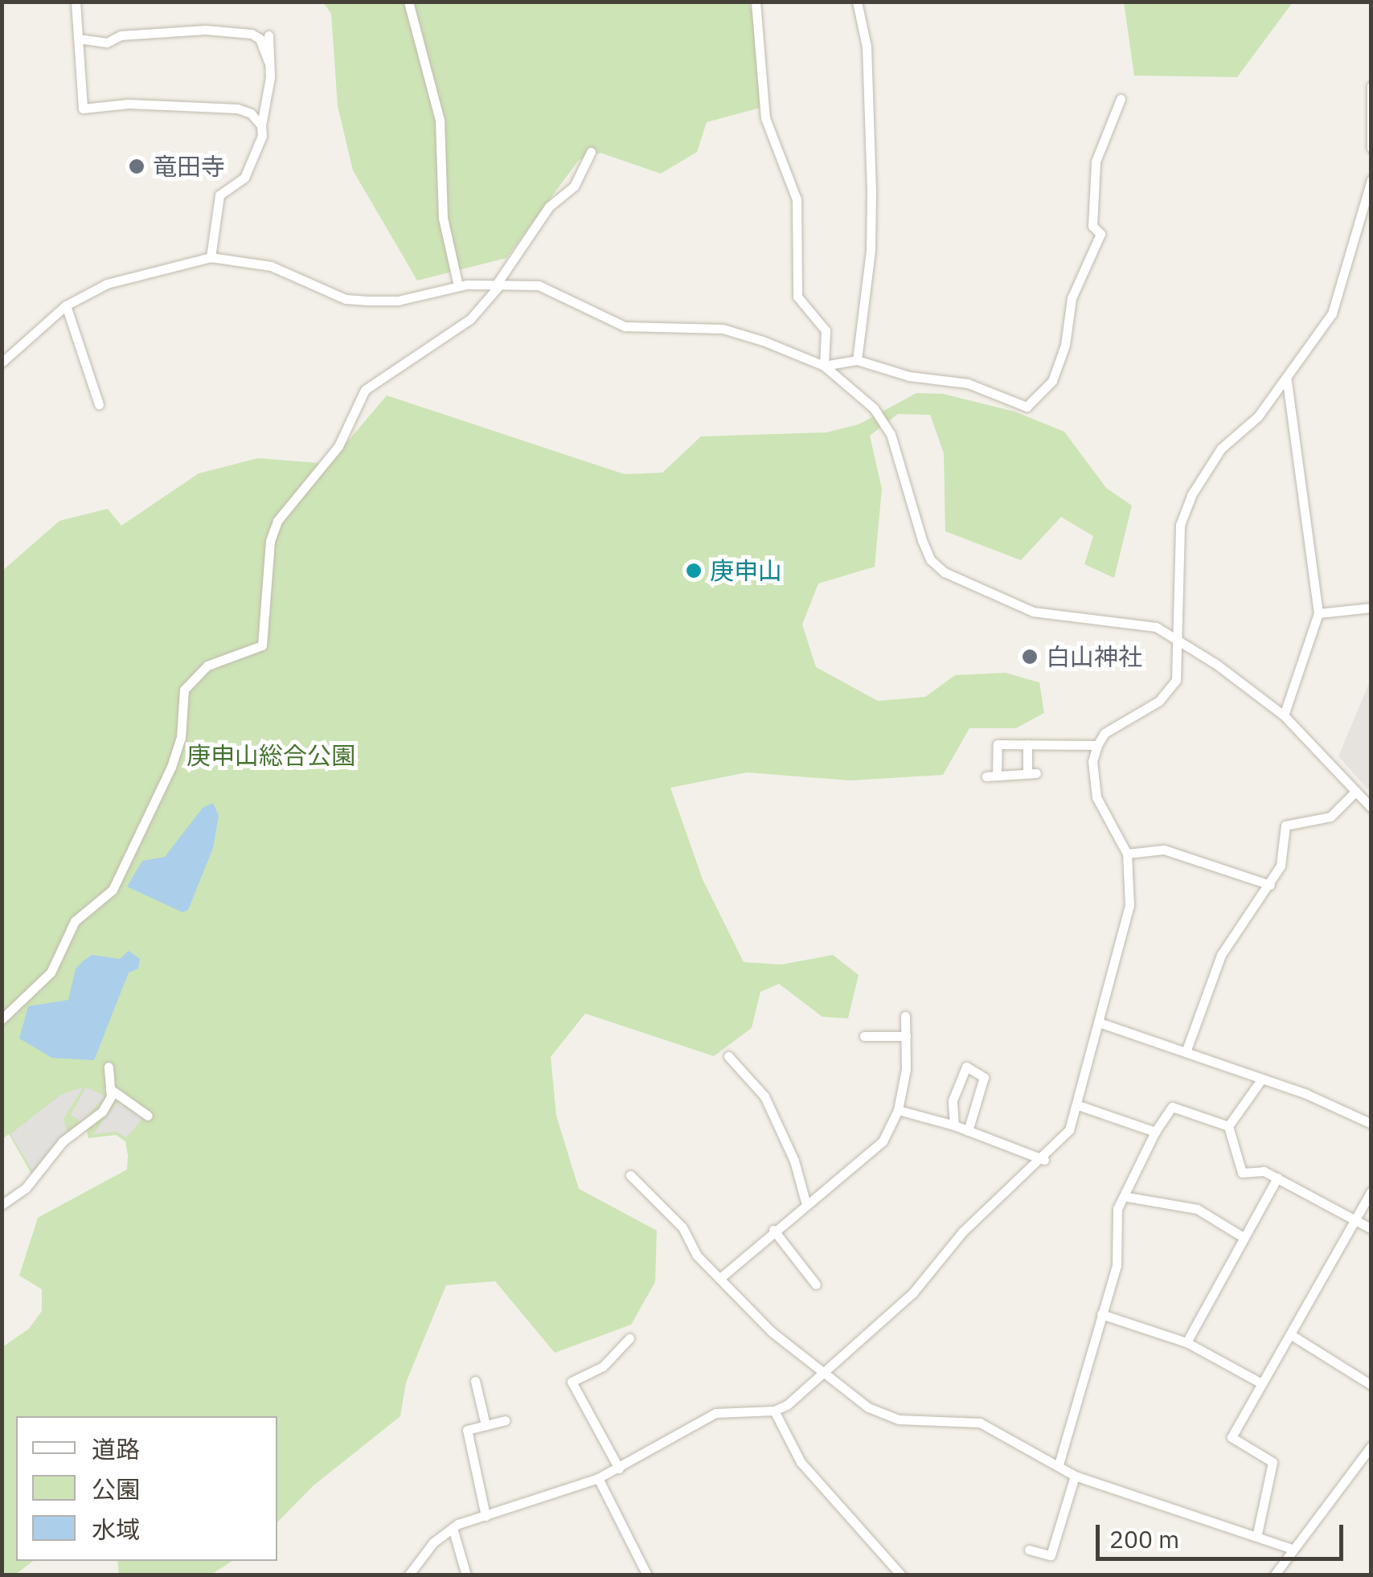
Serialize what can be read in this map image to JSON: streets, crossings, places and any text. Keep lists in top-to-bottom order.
{
  "parks": ["庚申山総合公園"],
  "places": ["竜田寺", "庚申山", "白山神社"],
  "legend": ["道路", "公園", "水域"],
  "scale_bar": "200 m"
}
